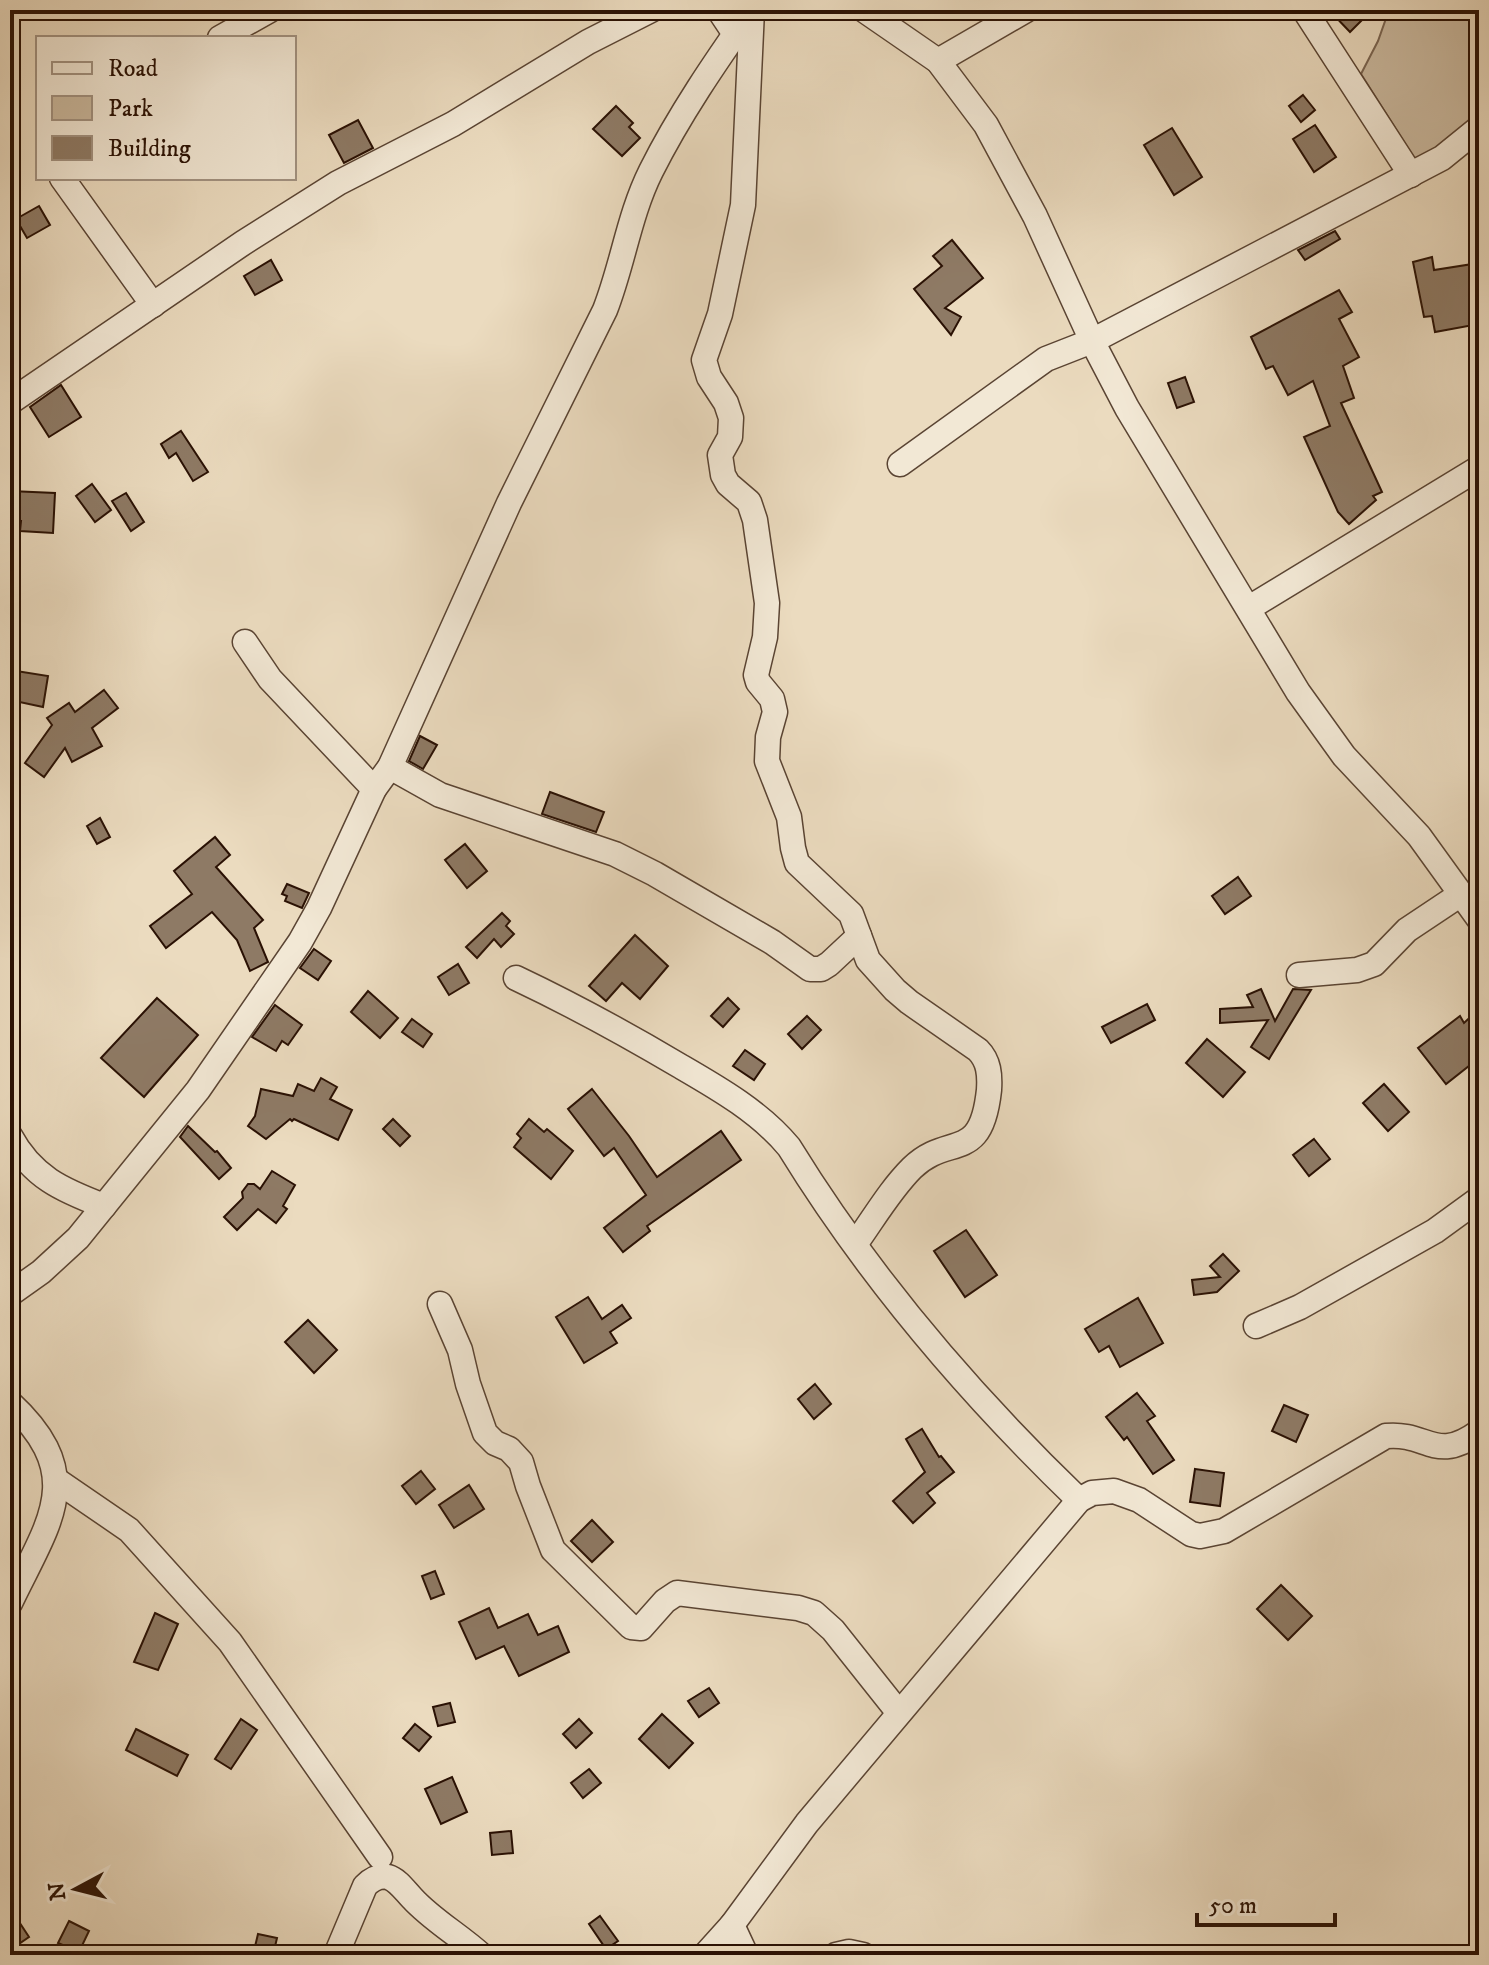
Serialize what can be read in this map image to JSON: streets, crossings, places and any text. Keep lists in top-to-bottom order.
{
  "legend": ["Road", "Park", "Building"],
  "scale_bar": "50 m",
  "north": "left"
}
